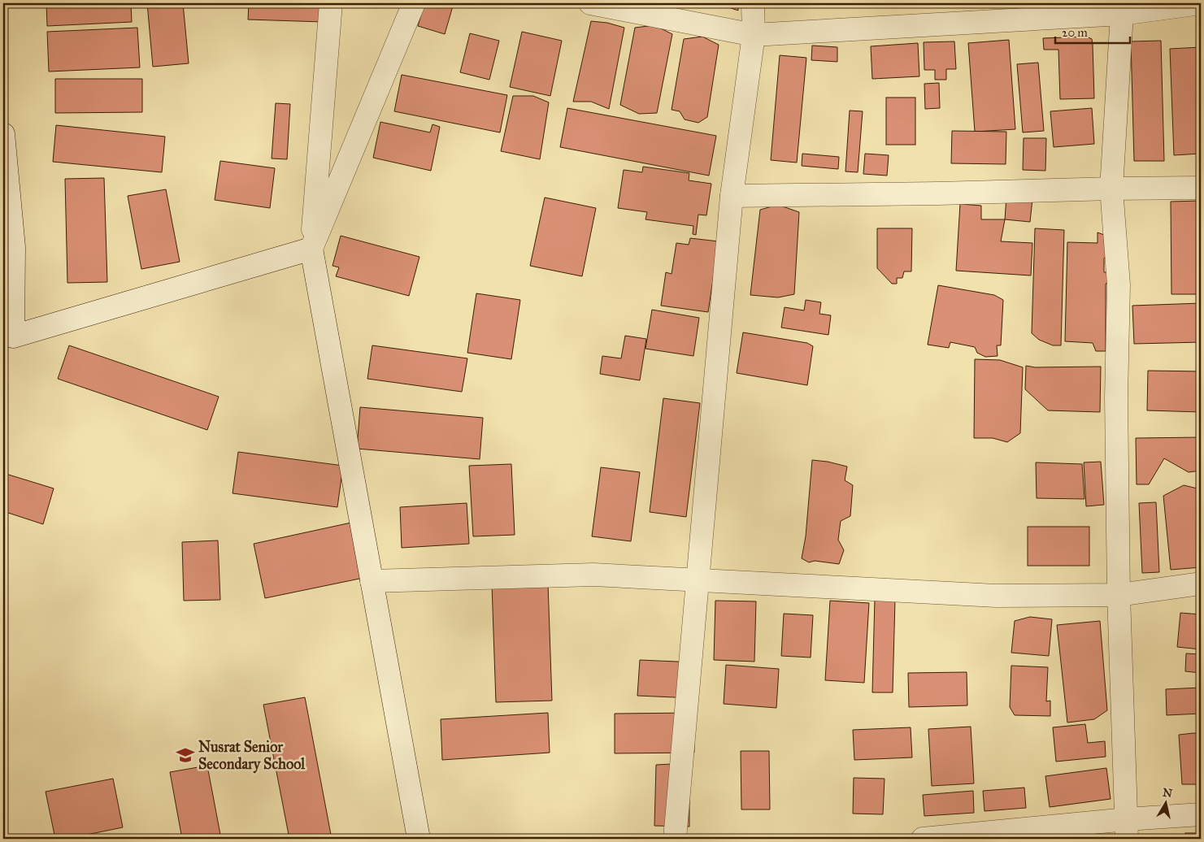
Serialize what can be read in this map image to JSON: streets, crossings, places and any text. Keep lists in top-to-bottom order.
{
  "places": {
    "school or university": ["Nusrat Senior Secondary School"]
  },
  "scale_bar": "20 m",
  "north": "top"
}
